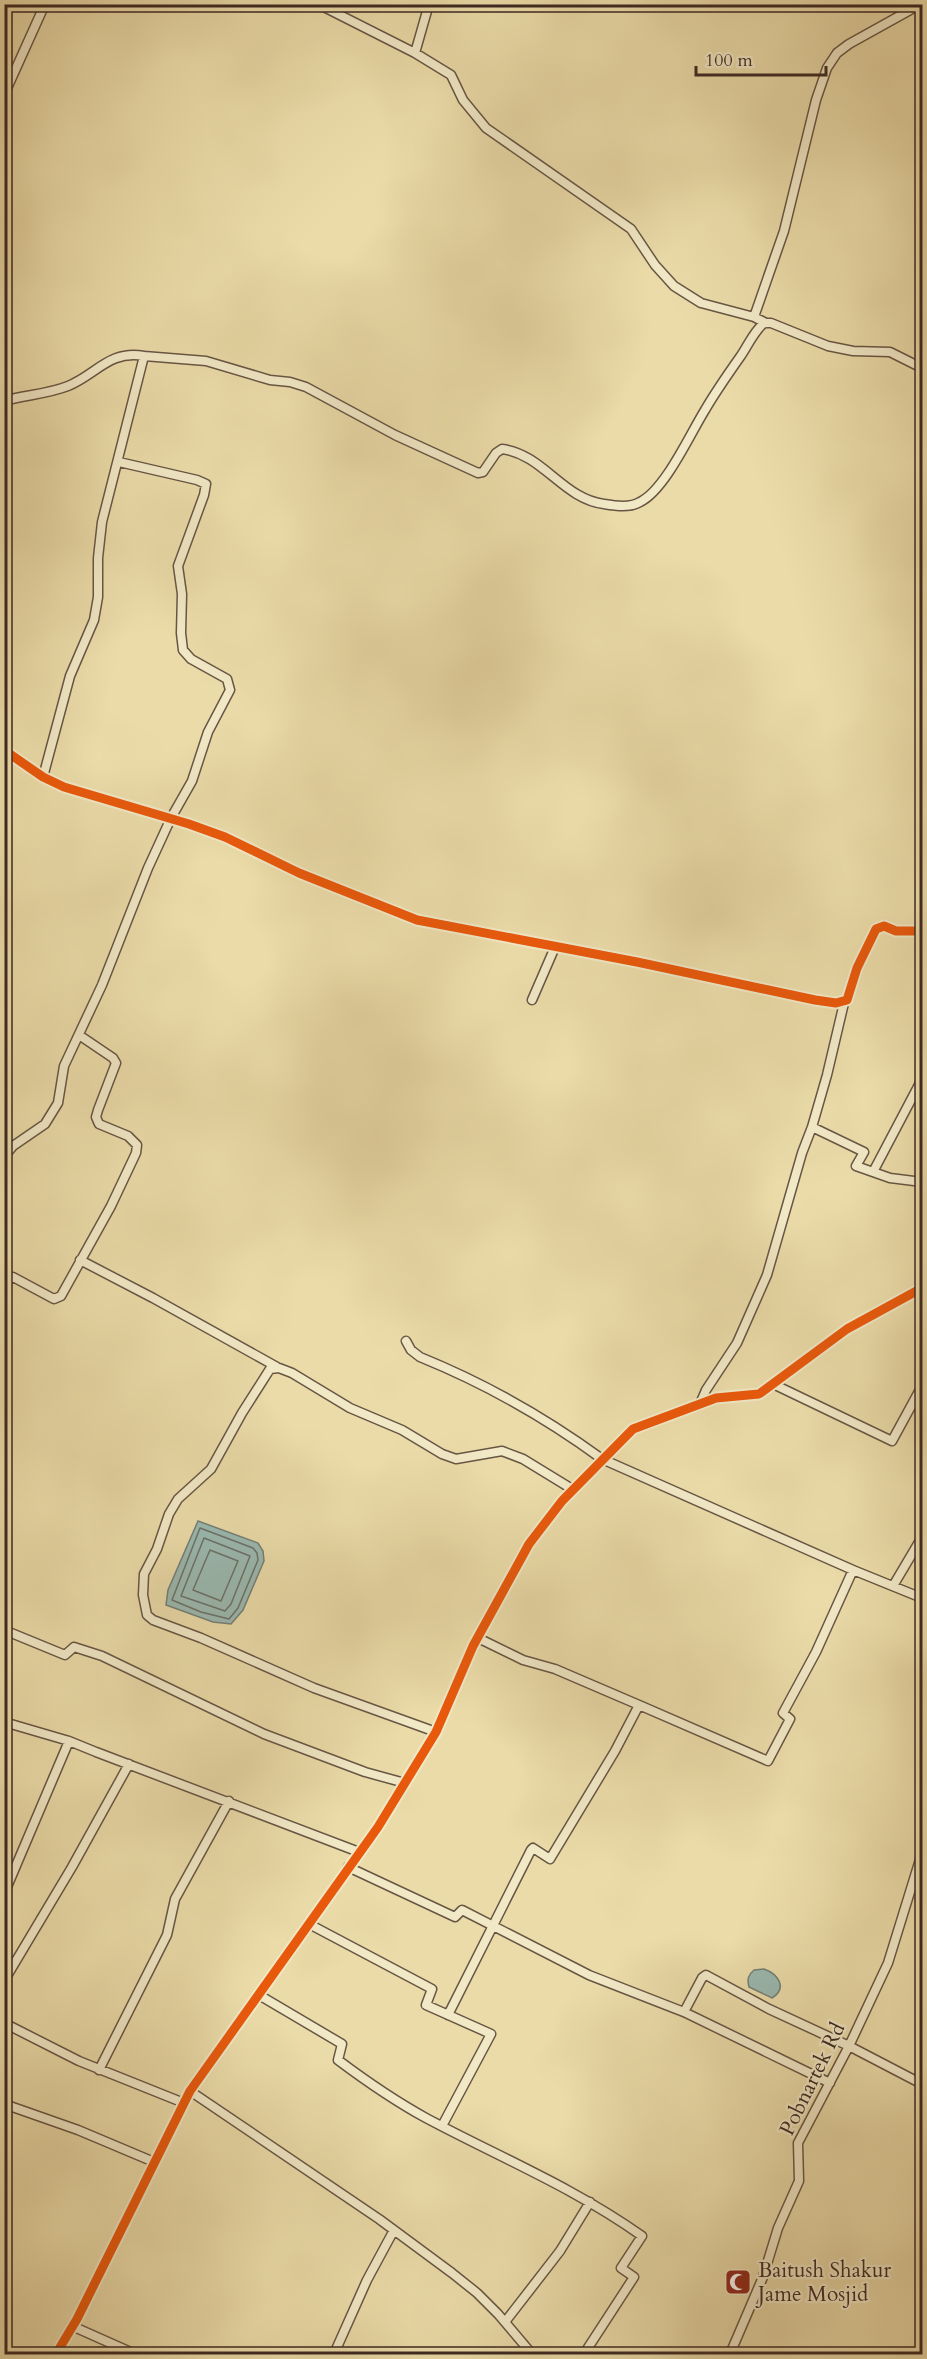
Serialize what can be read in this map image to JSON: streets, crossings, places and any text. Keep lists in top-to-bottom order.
{
  "streets": {
    "street": ["Pobnartek Rd"]
  },
  "places": {
    "mosque": ["Baitush Shakur Jame Mosjid"]
  },
  "scale_bar": "100 m"
}
